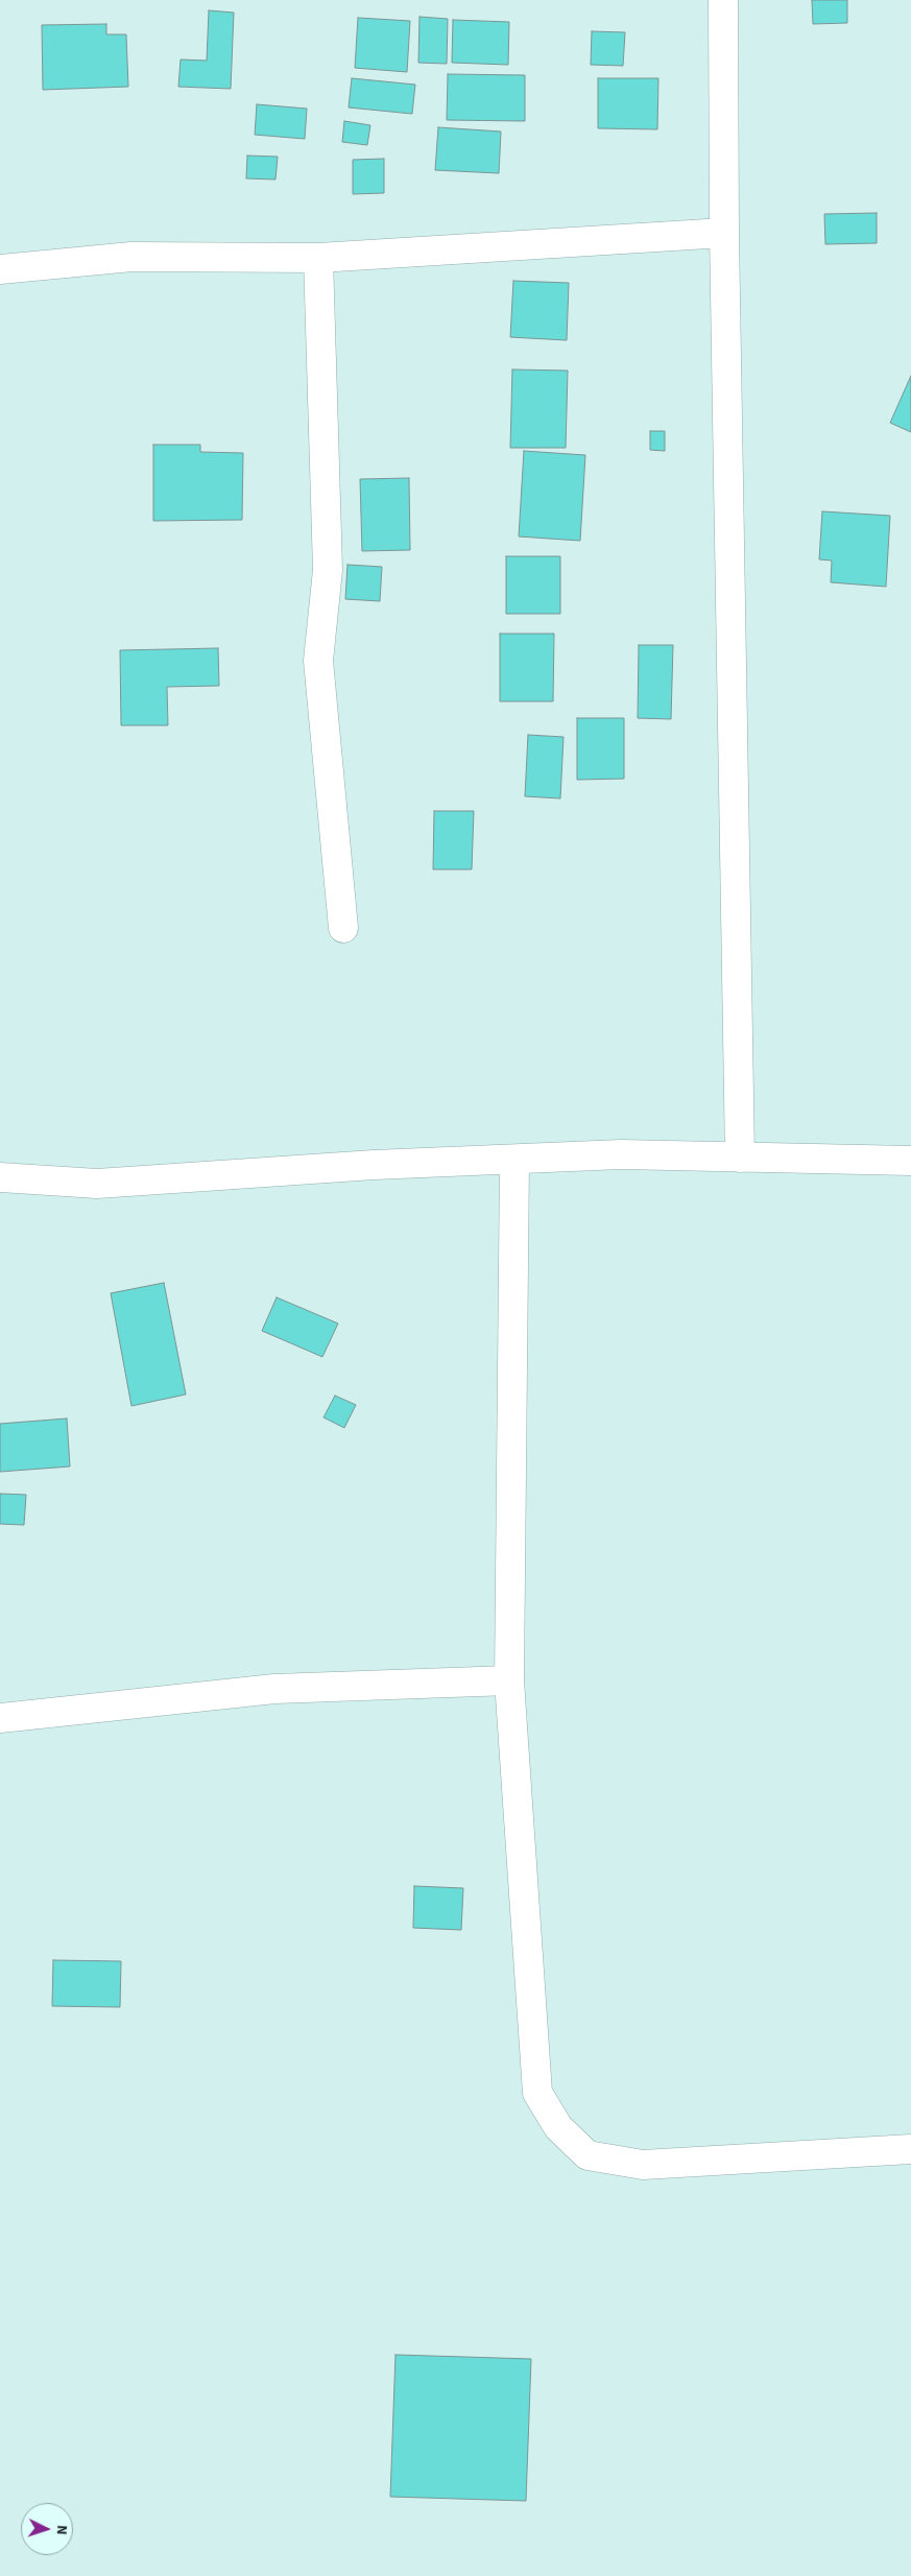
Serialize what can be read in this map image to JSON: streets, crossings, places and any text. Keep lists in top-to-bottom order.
{
  "north": "right"
}
